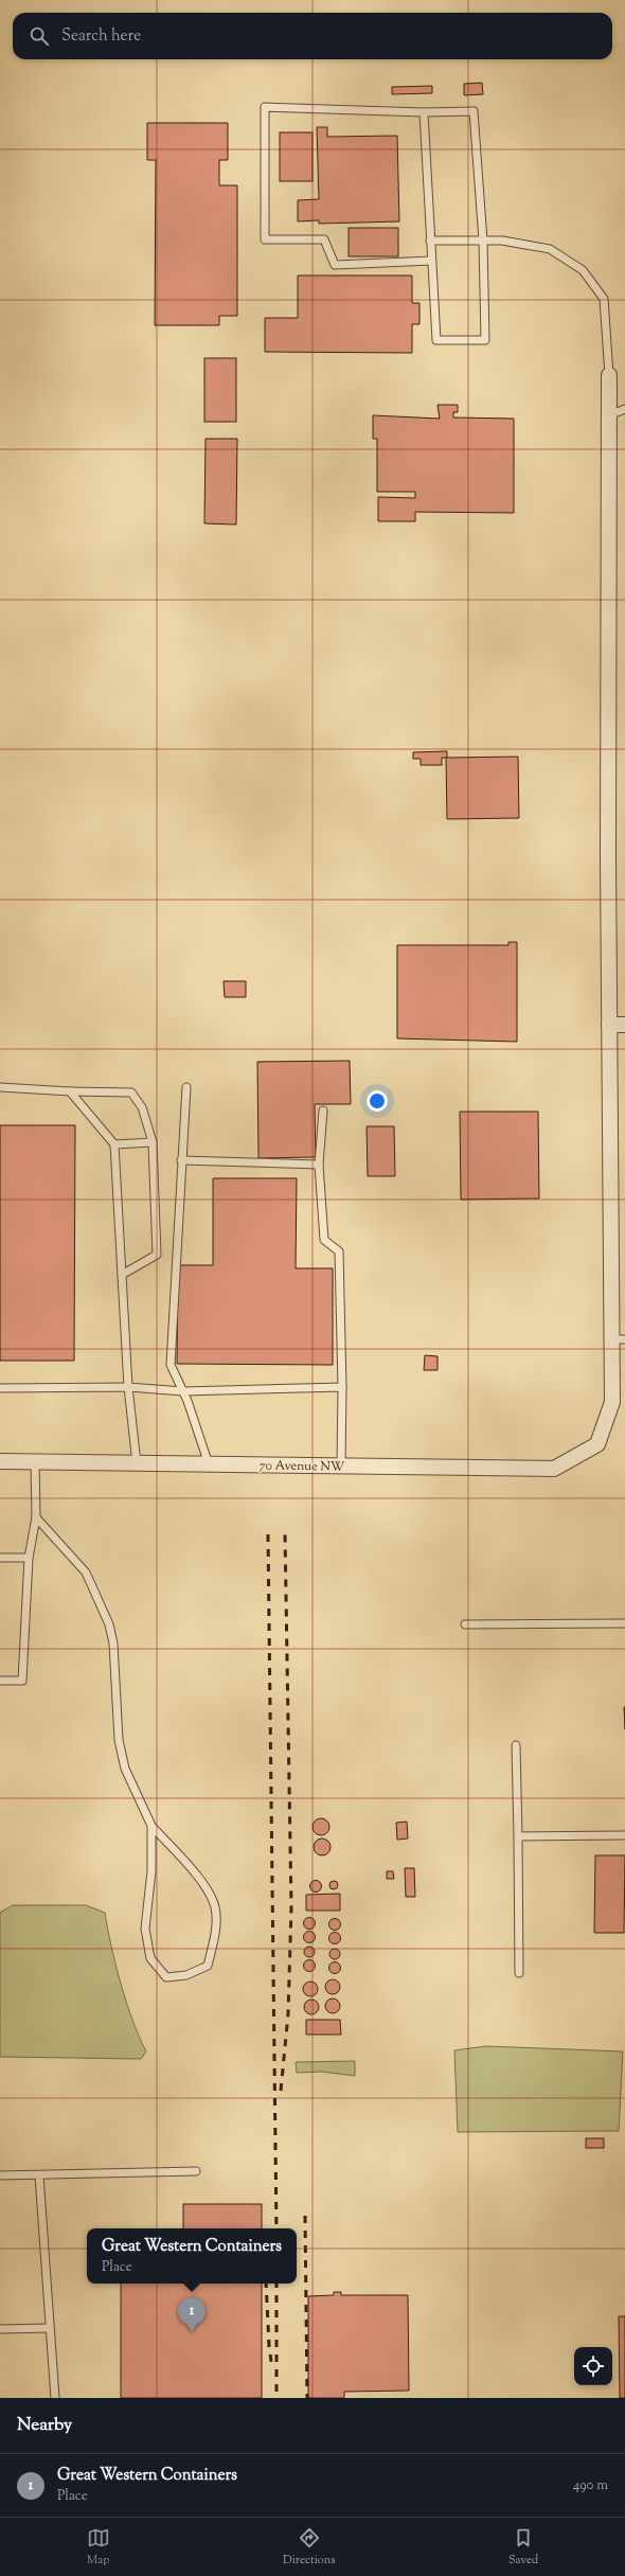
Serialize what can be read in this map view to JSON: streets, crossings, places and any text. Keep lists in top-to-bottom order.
{
  "streets": {
    "street": ["70 Avenue NW"]
  },
  "page": {
    "search": "Search here",
    "popup": ["Great Western Containers", "Place"],
    "pins": "1",
    "heading": "Nearby",
    "list": [
      {
        "mark": "1",
        "name": "Great Western Containers",
        "note": "Place",
        "value": "490 m"
      }
    ],
    "nav": ["Map", "Directions", "Saved"]
  }
}
